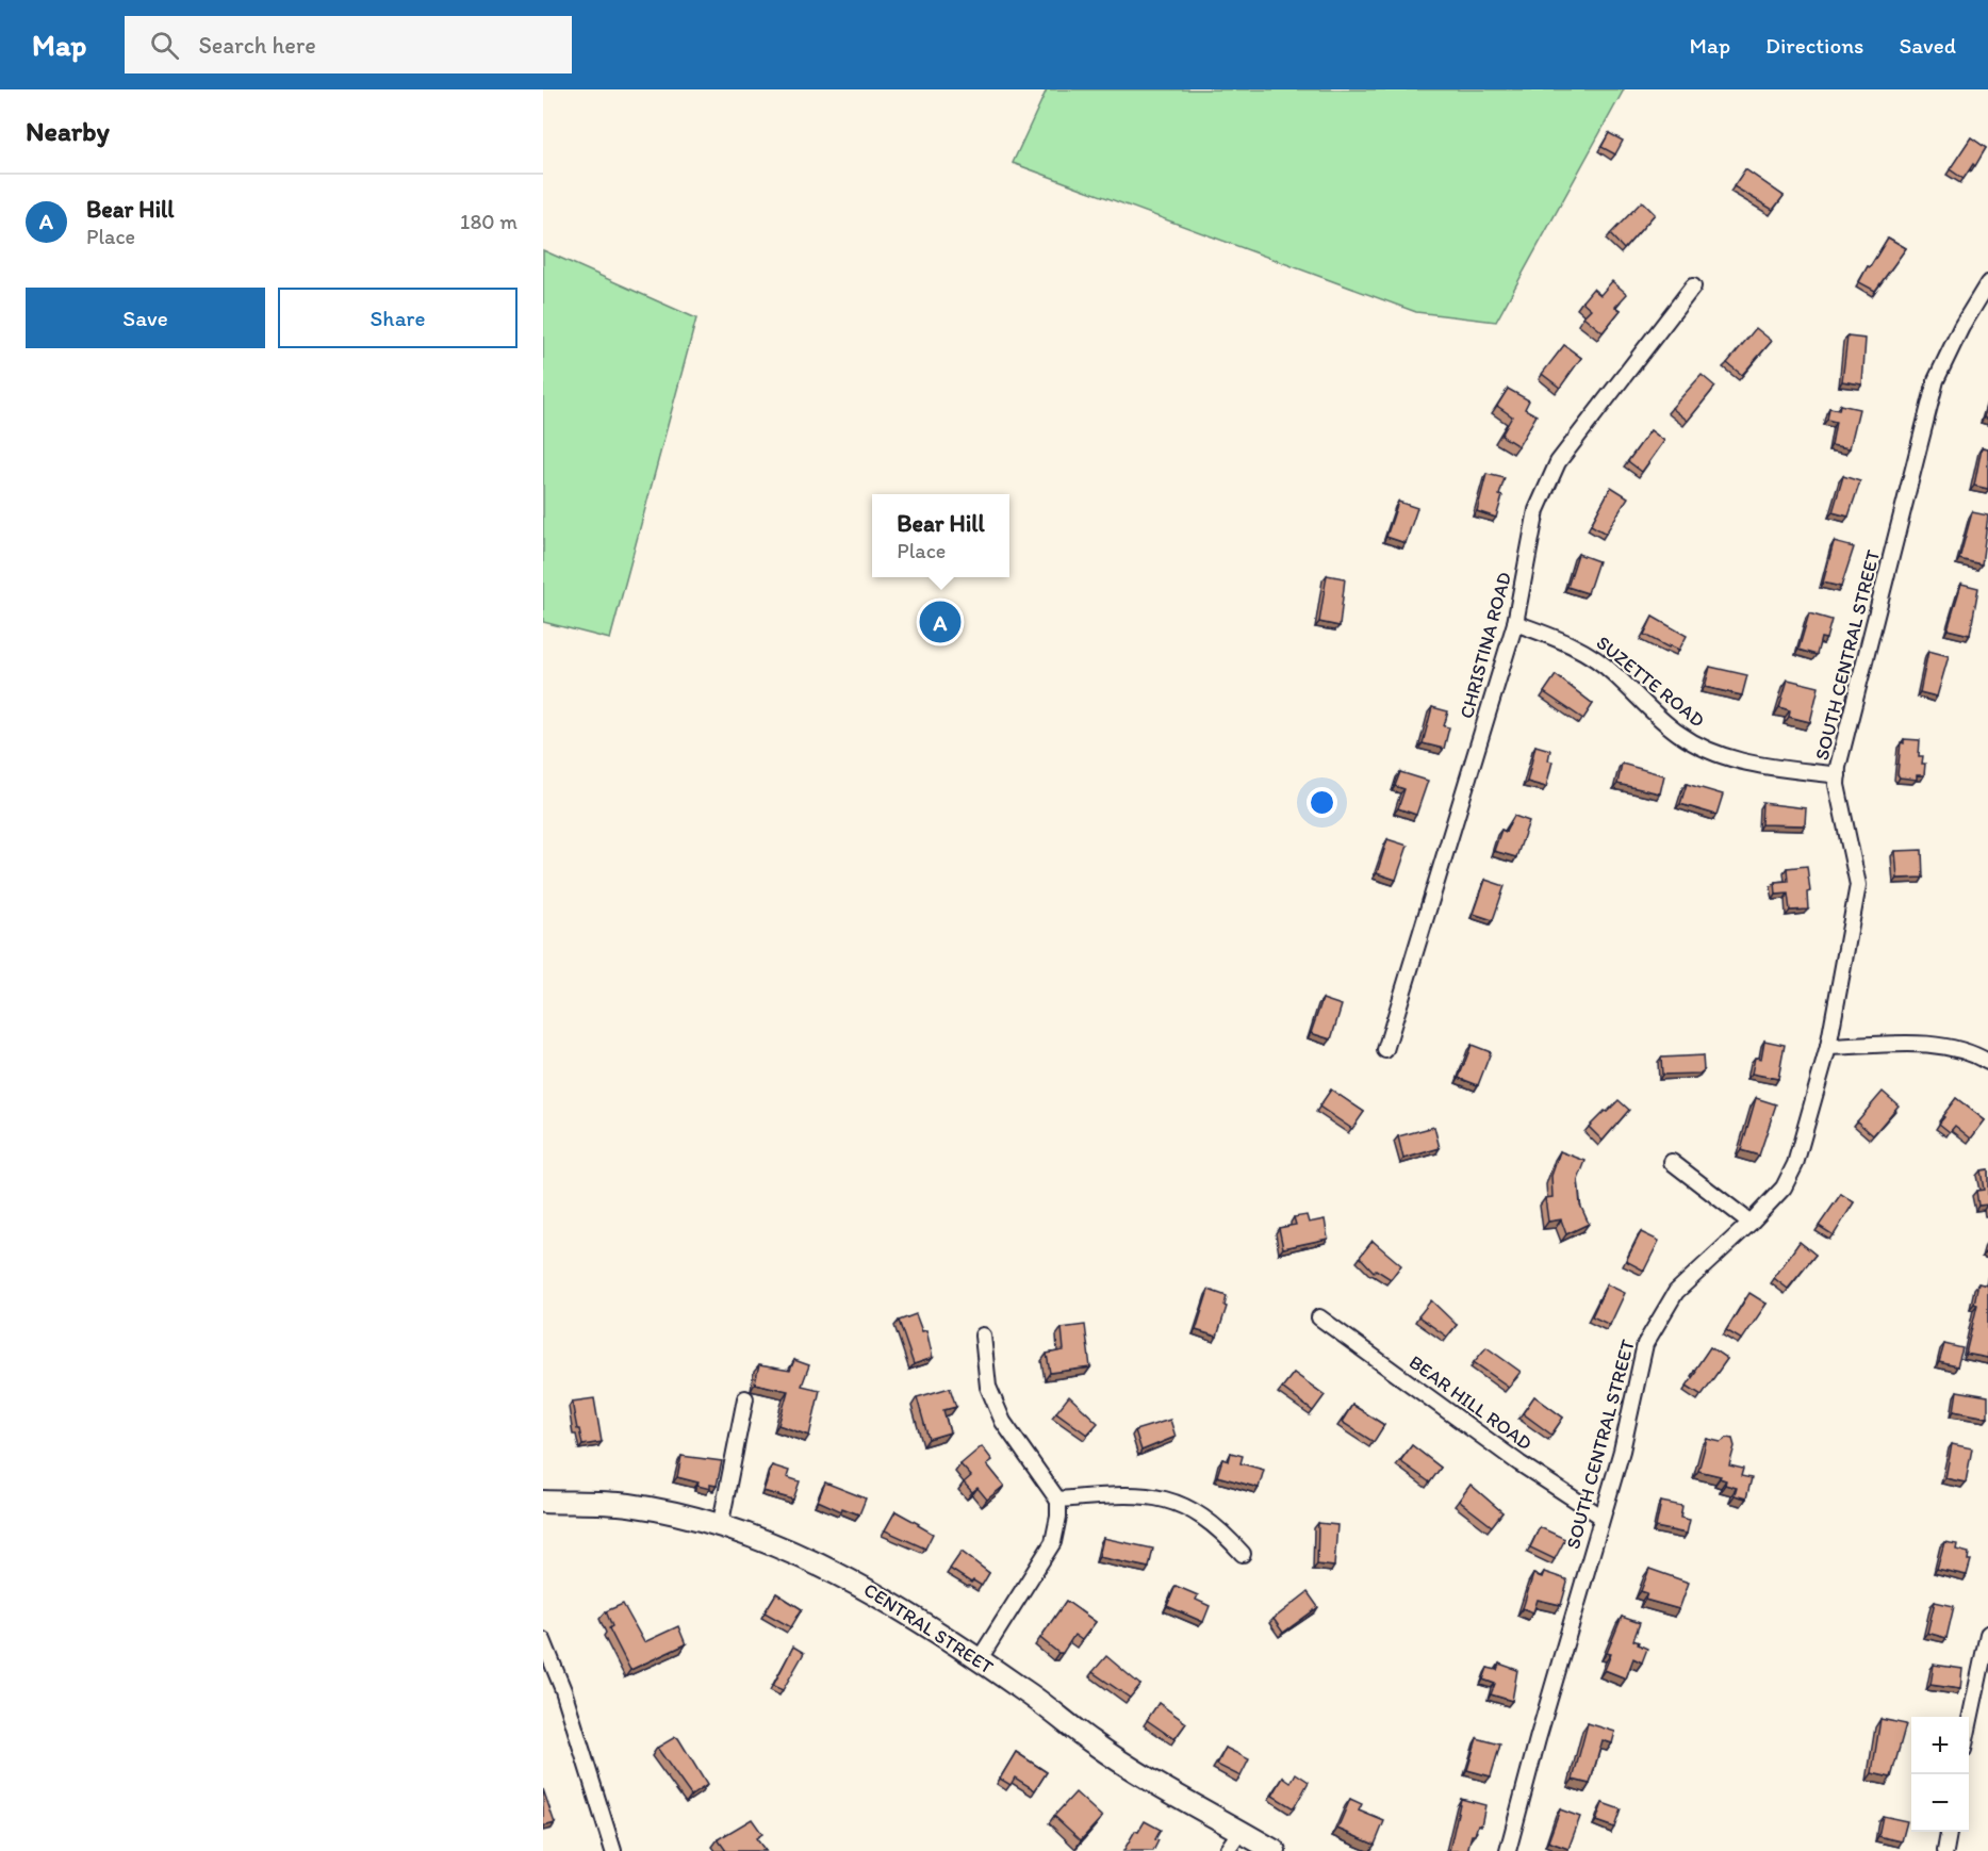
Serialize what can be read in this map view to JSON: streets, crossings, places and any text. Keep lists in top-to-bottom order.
{
  "streets": {
    "street": [
      "CHRISTINA ROAD",
      "SOUTH CENTRAL STREET",
      "SUZETTE ROAD",
      "BEAR HILL ROAD",
      "CENTRAL STREET"
    ]
  },
  "crossings": [
    ["CHRISTINA ROAD", "SUZETTE ROAD"],
    ["SOUTH CENTRAL STREET", "SUZETTE ROAD"],
    ["SOUTH CENTRAL STREET", "BEAR HILL ROAD"]
  ],
  "page": {
    "header": "Map",
    "search": "Search here",
    "nav": ["Map", "Directions", "Saved"],
    "heading": "Nearby",
    "list": [
      {
        "mark": "A",
        "name": "Bear Hill",
        "note": "Place",
        "value": "180 m"
      }
    ],
    "buttons": ["Save", "Share"],
    "popup": ["Bear Hill", "Place"],
    "pins": "A",
    "map_buttons": ["+", "−"]
  }
}
